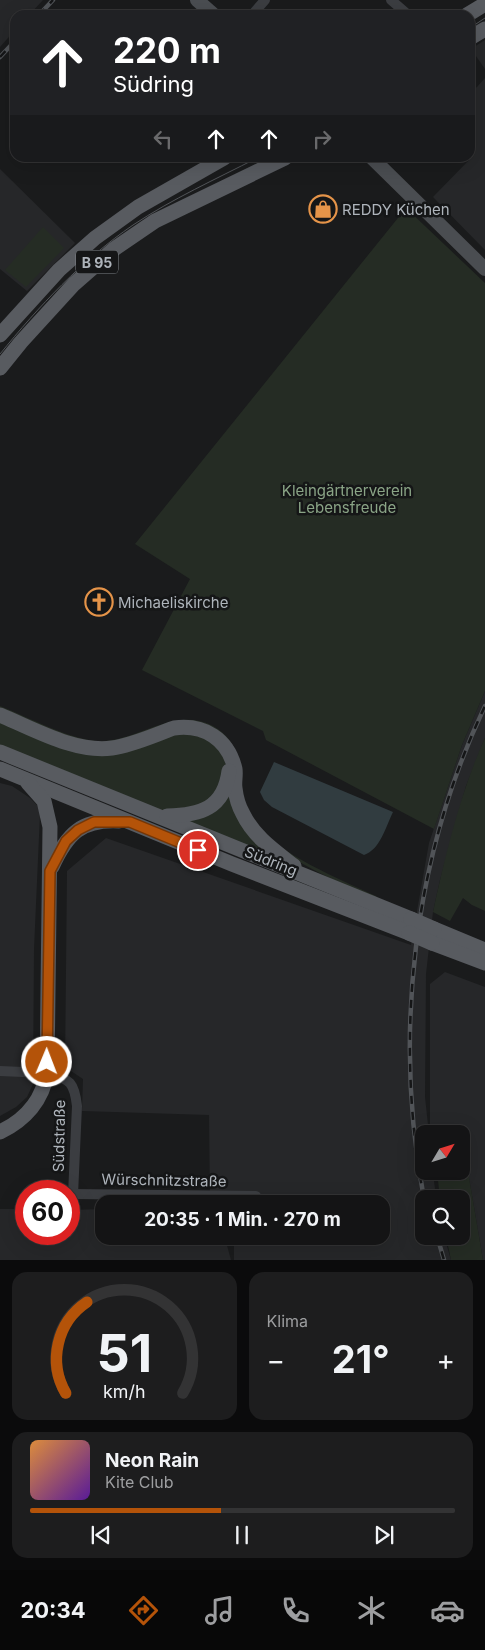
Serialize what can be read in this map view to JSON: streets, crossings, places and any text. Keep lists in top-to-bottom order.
{
  "streets": {
    "main road": ["B 95", "Südring"],
    "street": ["Südstraße", "Würschnitzstraße"]
  },
  "parks": ["Kleingärtnerverein Lebensfreude"],
  "places": {
    "shop": ["REDDY Küchen"],
    "church": ["Michaeliskirche"]
  },
  "north": "top right",
  "page": {
    "turn": ["220 m", "Südring"],
    "limit": "60",
    "trip": "20:35 · 1 Min. · 270 m",
    "tile": "Klima",
    "heat": ["−", "21°", "+"],
    "song": ["Neon Rain", "Kite Club"],
    "tabs": "20:34",
    "gauge": ["51", "km/h"]
  }
}
